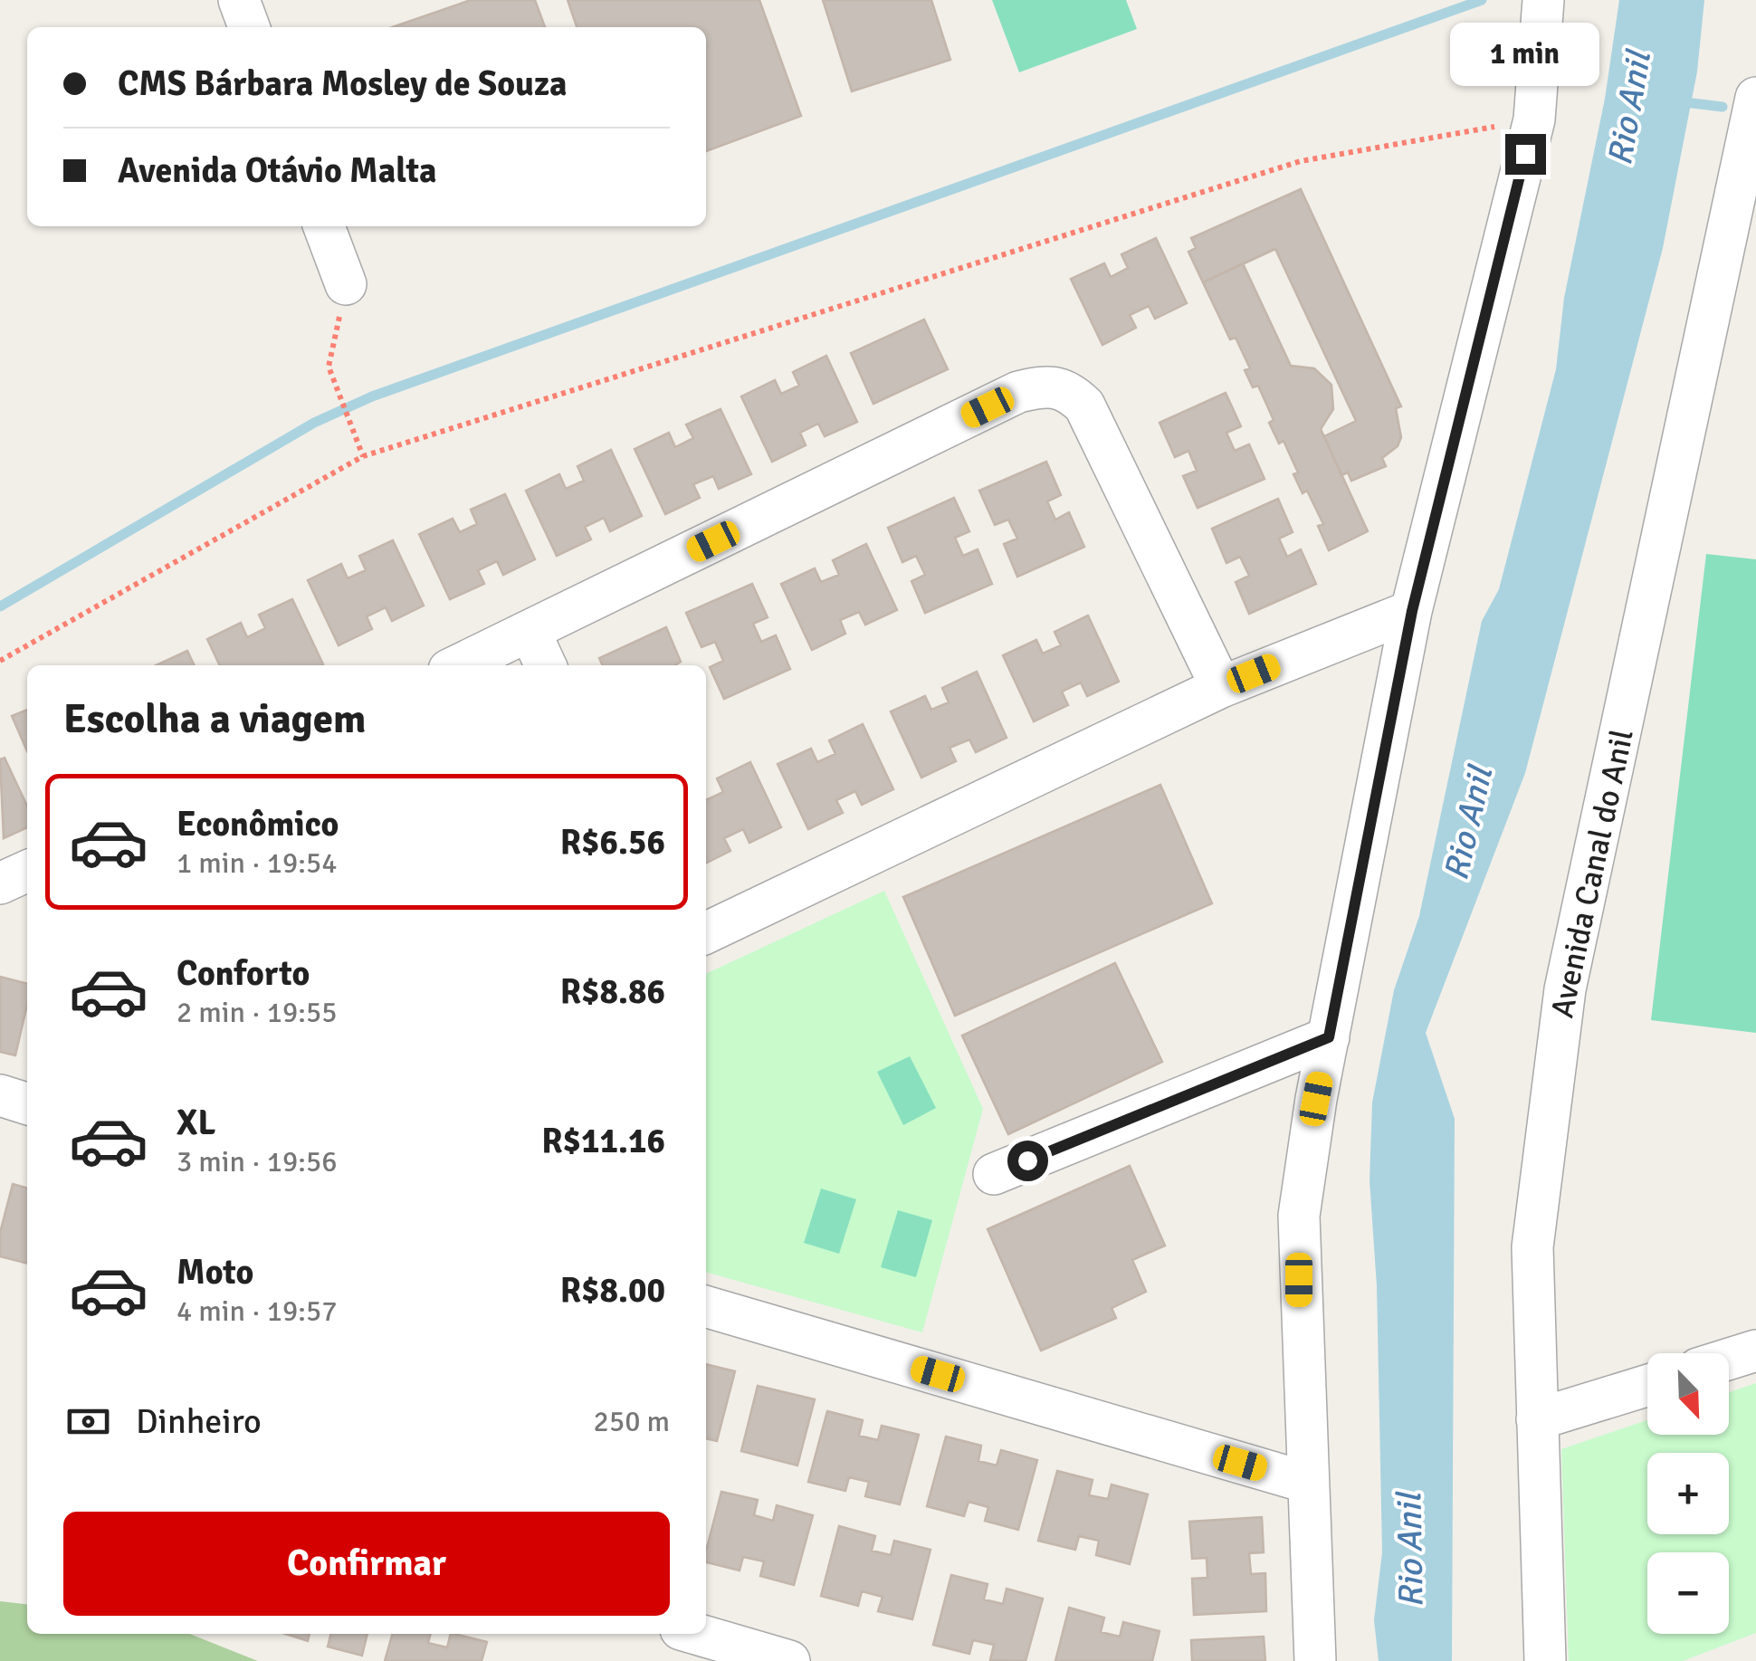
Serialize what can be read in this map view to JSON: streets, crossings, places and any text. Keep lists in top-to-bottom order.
{
  "streets": {
    "street": ["Avenida Canal do Anil"]
  },
  "water": ["Rio Anil"],
  "north": "bottom right",
  "page": {
    "bubble": "1 min",
    "banner": ["CMS Bárbara Mosley de Souza", "Avenida Otávio Malta"],
    "heading": "Escolha a viagem",
    "list": [
      {
        "name": "Econômico",
        "note": "1 min · 19:54",
        "value": "R$6.56"
      },
      {
        "name": "Conforto",
        "note": "2 min · 19:55",
        "value": "R$8.86"
      },
      {
        "name": "XL",
        "note": "3 min · 19:56",
        "value": "R$11.16"
      },
      {
        "name": "Moto",
        "note": "4 min · 19:57",
        "value": "R$8.00"
      }
    ],
    "map_buttons": ["+", "−"],
    "pay": ["Dinheiro", "250 m"],
    "buttons": "Confirmar"
  }
}
